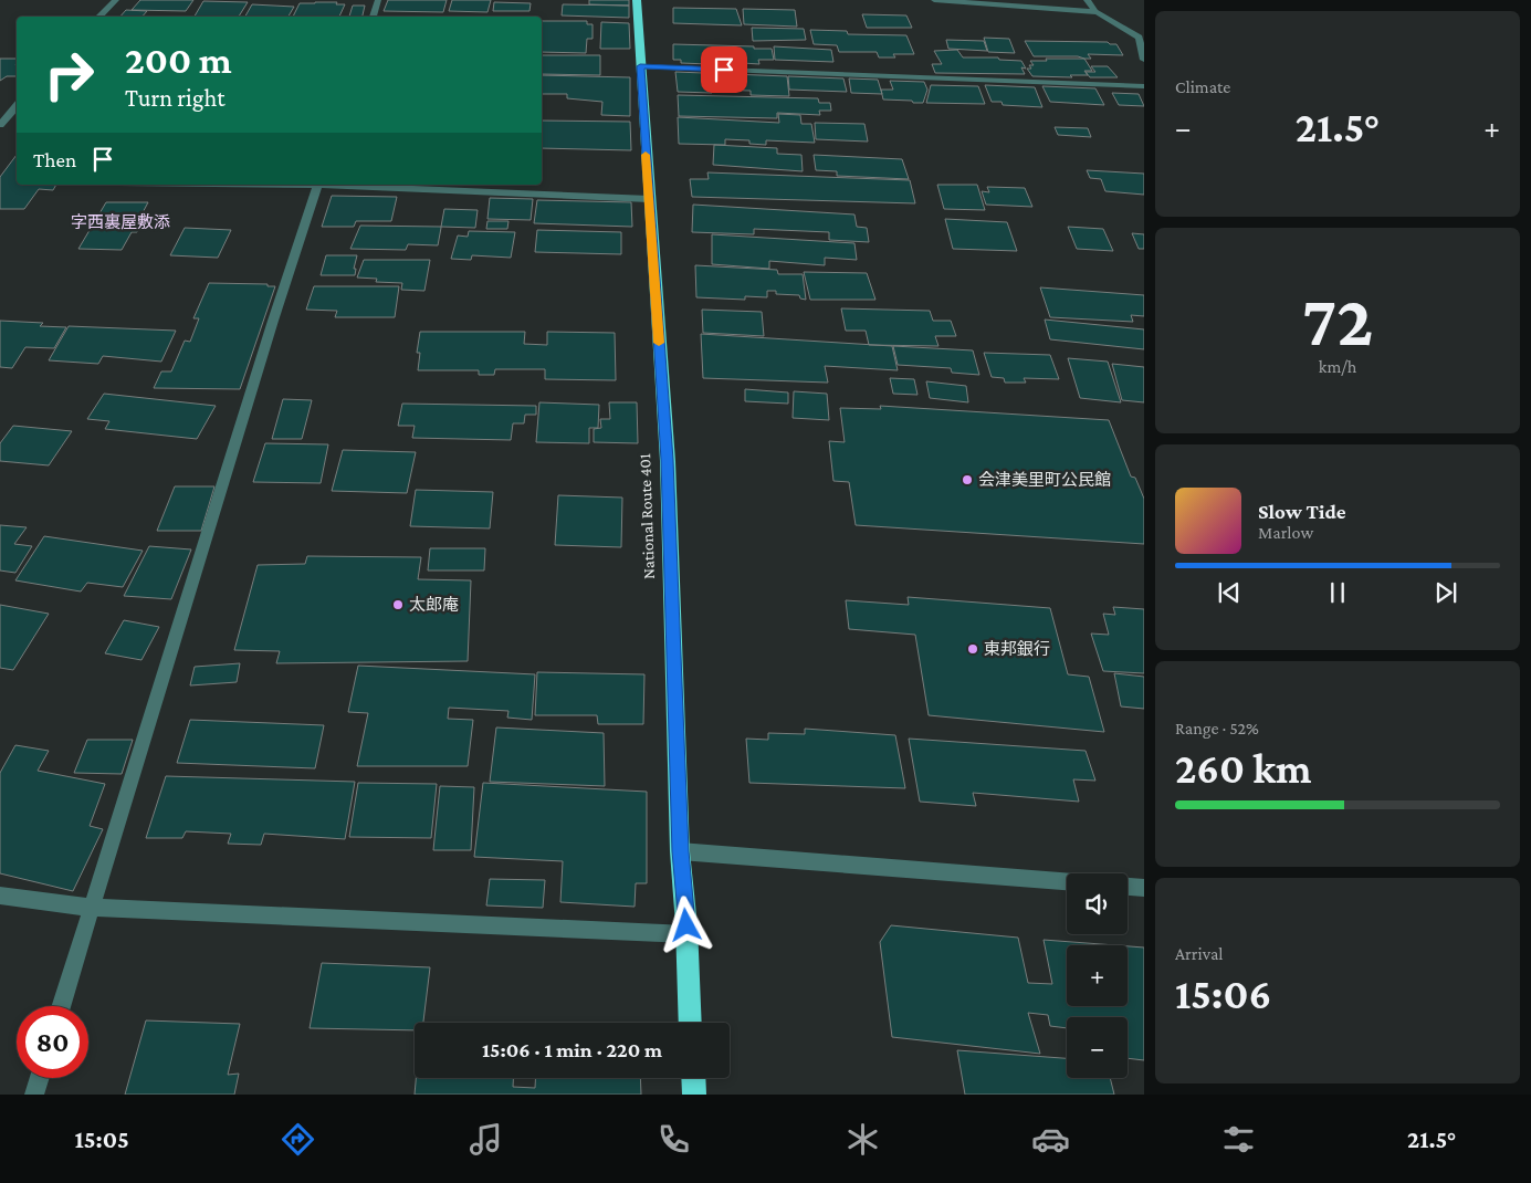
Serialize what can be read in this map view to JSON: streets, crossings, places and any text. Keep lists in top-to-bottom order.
{
  "streets": {
    "highway": ["National Route 401"]
  },
  "districts": ["字西裏屋敷添"],
  "places": ["会津美里町公民館", "太郎庵", "東邦銀行"],
  "page": {
    "tile": [
      "Climate",
      ["72", "km/h"],
      ["Range · 52%", "260 km"],
      ["Arrival", "15:06"]
    ],
    "turn": ["200 m", "Turn right"],
    "heat": ["−", "21.5°", "+"],
    "then": "Then",
    "song": ["Slow Tide", "Marlow"],
    "map_buttons": ["+", "−"],
    "limit": "80",
    "trip": "15:06 · 1 min · 220 m",
    "tabs": ["15:05", "21.5°"]
  }
}
